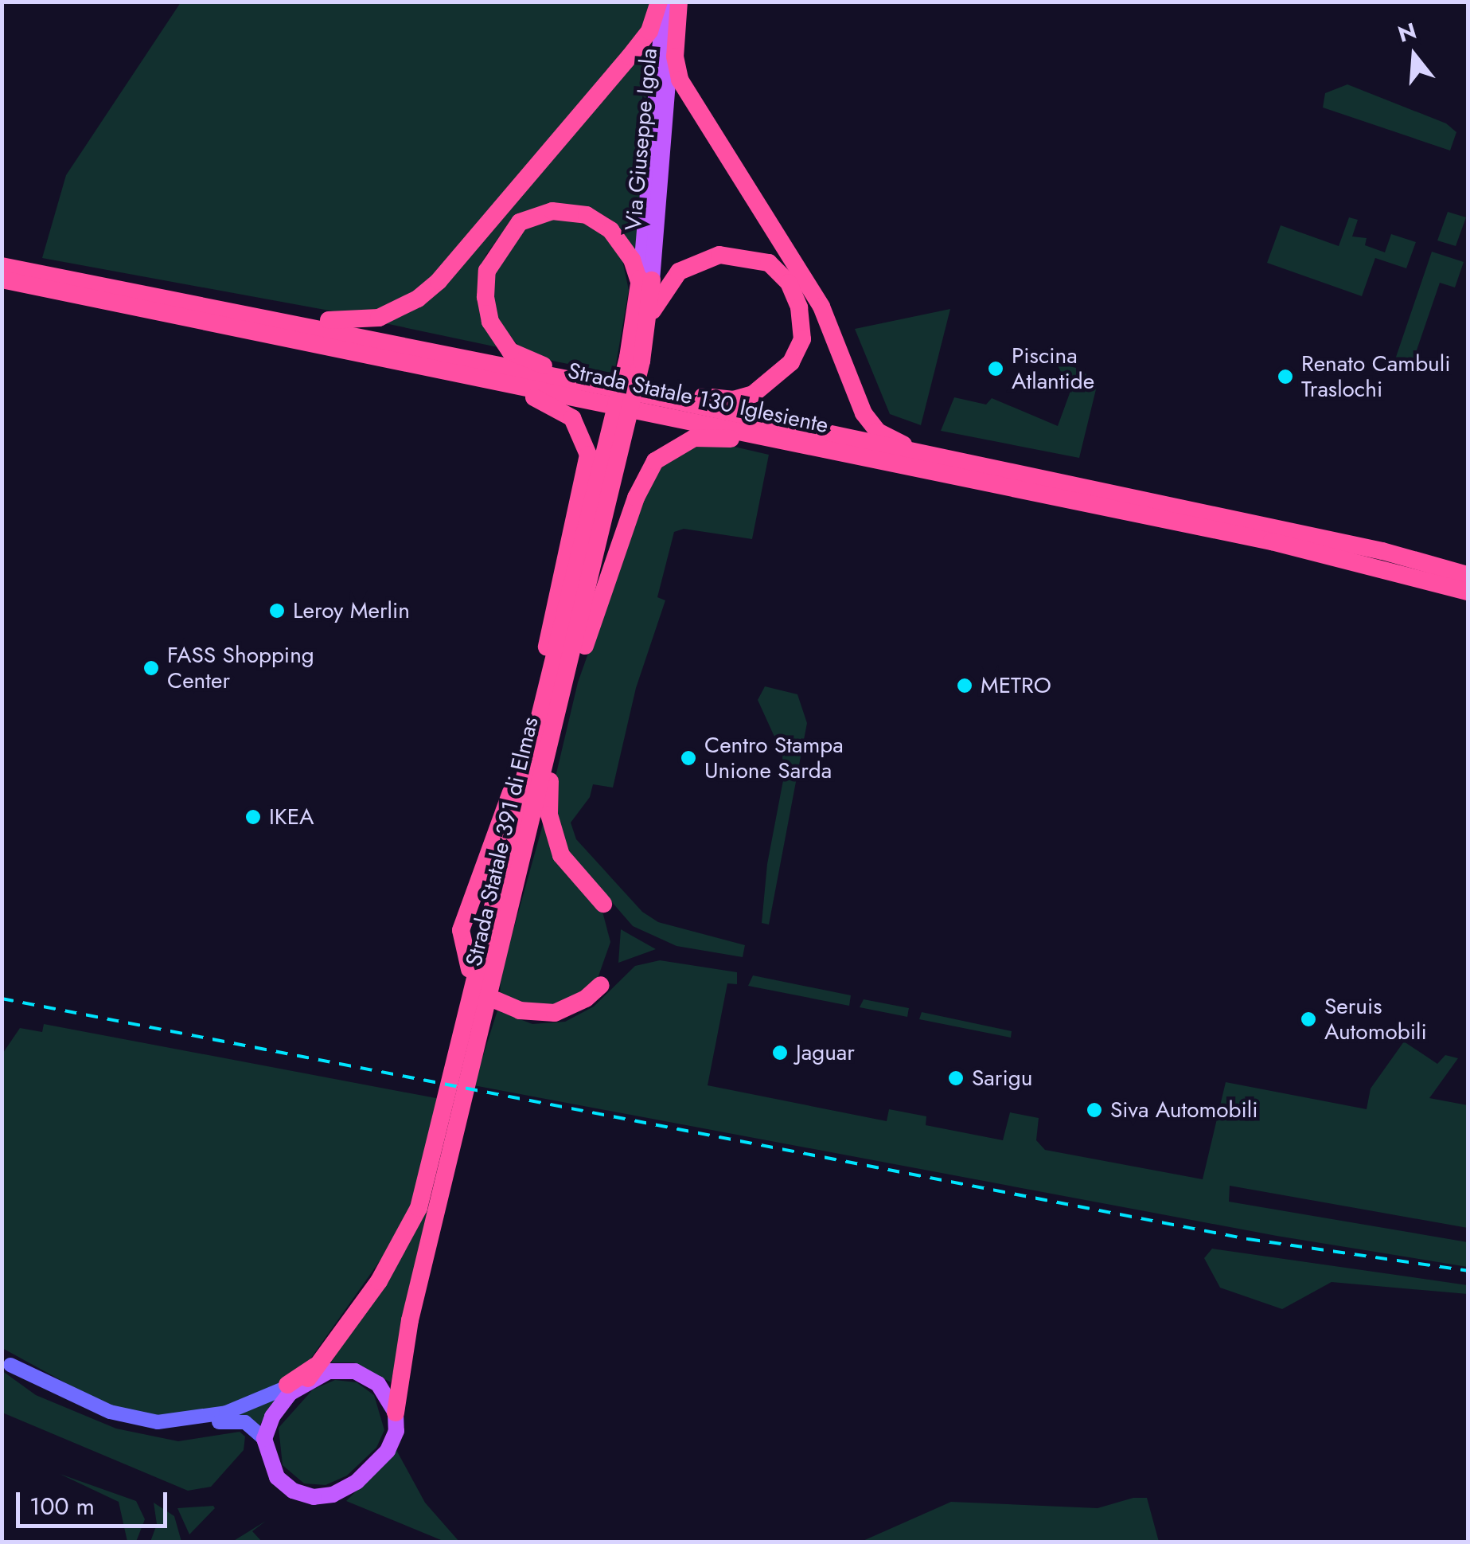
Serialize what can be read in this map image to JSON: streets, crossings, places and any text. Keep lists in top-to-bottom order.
{
  "streets": {
    "highway": ["Strada Statale 130 Iglesiente", "Strada Statale 391 di Elmas"],
    "main road": ["Via Giuseppe Igola"]
  },
  "crossings": [
    ["Via Giuseppe Igola", "Strada Statale 391 di Elmas"]
  ],
  "places": [
    "Piscina Atlantide",
    "Renato Cambuli Traslochi",
    "Leroy Merlin",
    "FASS Shopping Center",
    "METRO",
    "Centro Stampa Unione Sarda",
    "IKEA",
    "Seruis Automobili",
    "Jaguar",
    "Sarigu",
    "Siva Automobili"
  ],
  "scale_bar": "100 m",
  "north": "top"
}
